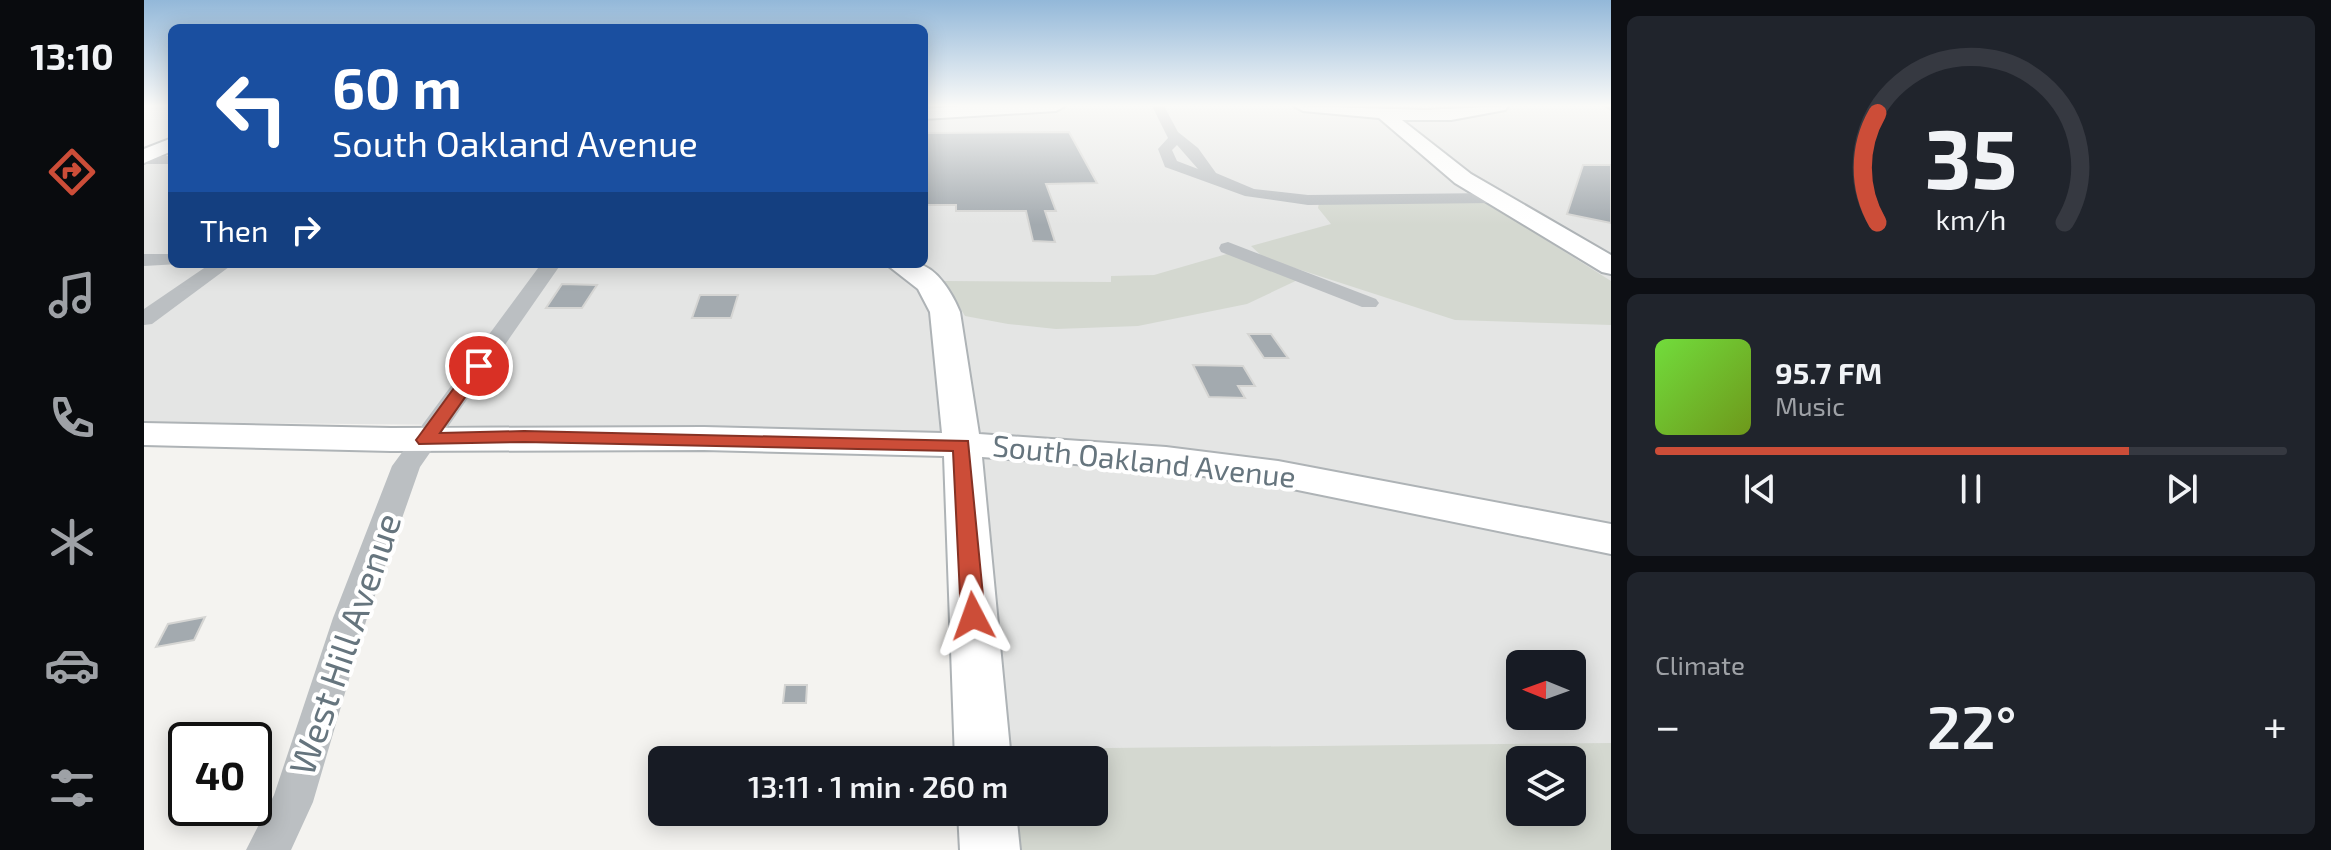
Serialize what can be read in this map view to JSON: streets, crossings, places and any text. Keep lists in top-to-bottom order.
{
  "streets": {
    "street": ["South Oakland Avenue", "West Hill Avenue"]
  },
  "crossings": [
    ["South Oakland Avenue", "West Hill Avenue"]
  ],
  "north": "left",
  "page": {
    "tabs": "13:10",
    "turn": ["60 m", "South Oakland Avenue"],
    "then": "Then",
    "song": ["95.7 FM", "Music"],
    "tile": "Climate",
    "heat": ["−", "22°", "+"],
    "limit": "40",
    "trip": "13:11 · 1 min · 260 m",
    "gauge": ["35", "km/h"]
  }
}
